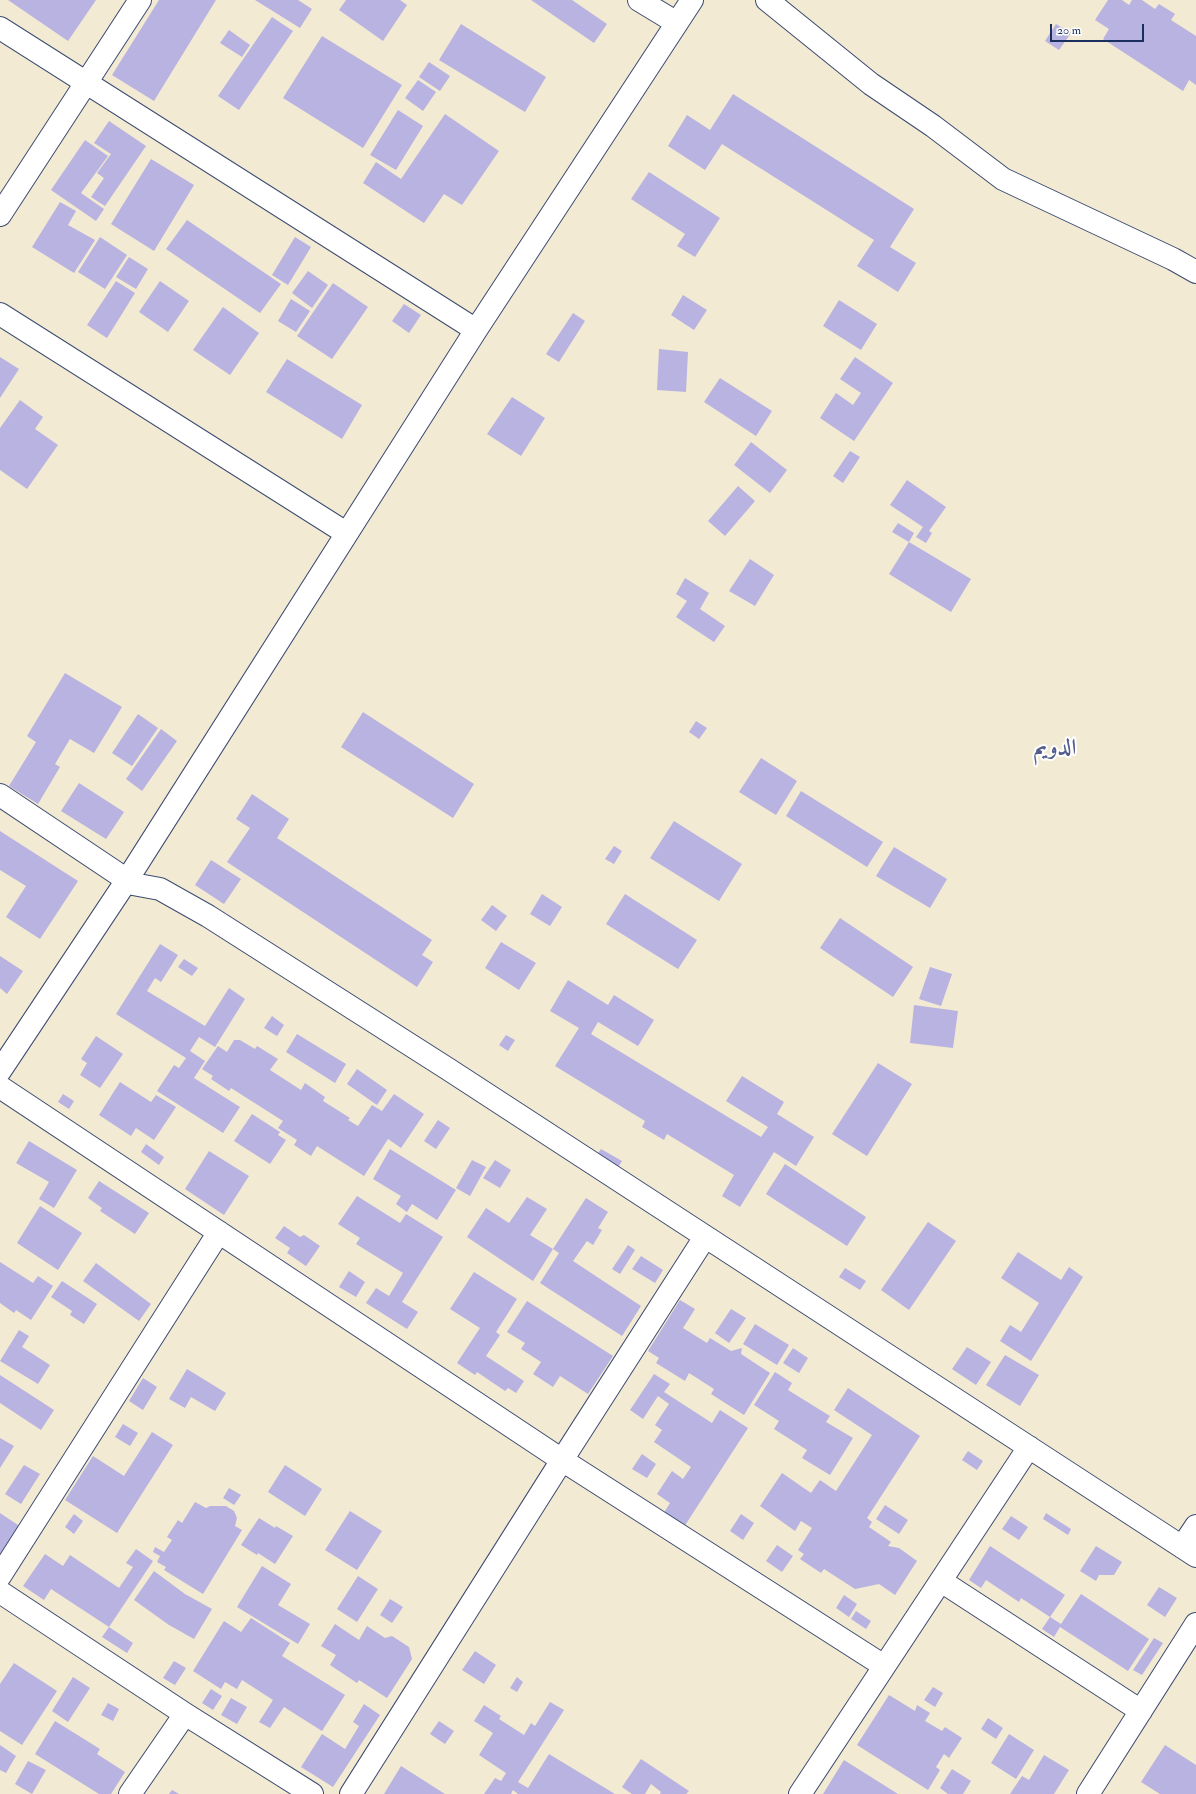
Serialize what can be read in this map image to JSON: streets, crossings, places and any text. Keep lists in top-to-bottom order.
{
  "districts": ["الدويم"],
  "scale_bar": "20 m"
}
